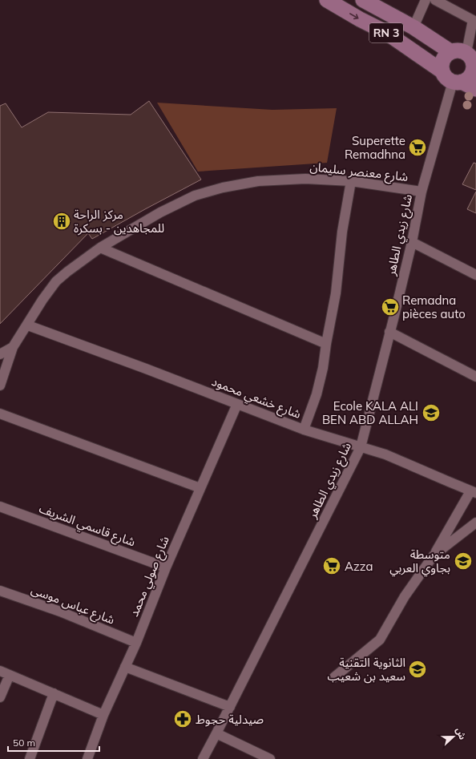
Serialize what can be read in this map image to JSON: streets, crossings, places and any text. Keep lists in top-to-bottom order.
{
  "streets": {
    "main road": ["RN 3"],
    "street": [
      "شارع معنصر سليمان",
      "شارع زيدي الطاهر",
      "شارع خشعي محمود",
      "شارع قاسمي الشريف",
      "شارع صولي محمد",
      "شارع عباس موسى"
    ]
  },
  "crossings": [
    ["RN 3", "شارع زيدي الطاهر"],
    ["شارع معنصر سليمان", "شارع زيدي الطاهر"],
    ["شارع معنصر سليمان", "شارع خشعي محمود"],
    ["شارع زيدي الطاهر", "شارع خشعي محمود"],
    ["شارع خشعي محمود", "شارع صولي محمد"],
    ["شارع قاسمي الشريف", "شارع صولي محمد"],
    ["شارع صولي محمد", "شارع عباس موسى"]
  ],
  "places": {
    "supermarket": ["Superette Remadhna", "Remadna pièces auto", "Azza"],
    "building": ["مركز الراحة للمجاهدين - بسكرة"],
    "school or university": ["Ecole KALA ALI BEN ABD ALLAH", "متوسطة بجاوي العربي", "الثانوية التقنية سعيد بن شعيب"],
    "pharmacy": ["صيدلية حجوط"]
  },
  "scale_bar": "50 m",
  "north": "right"
}
